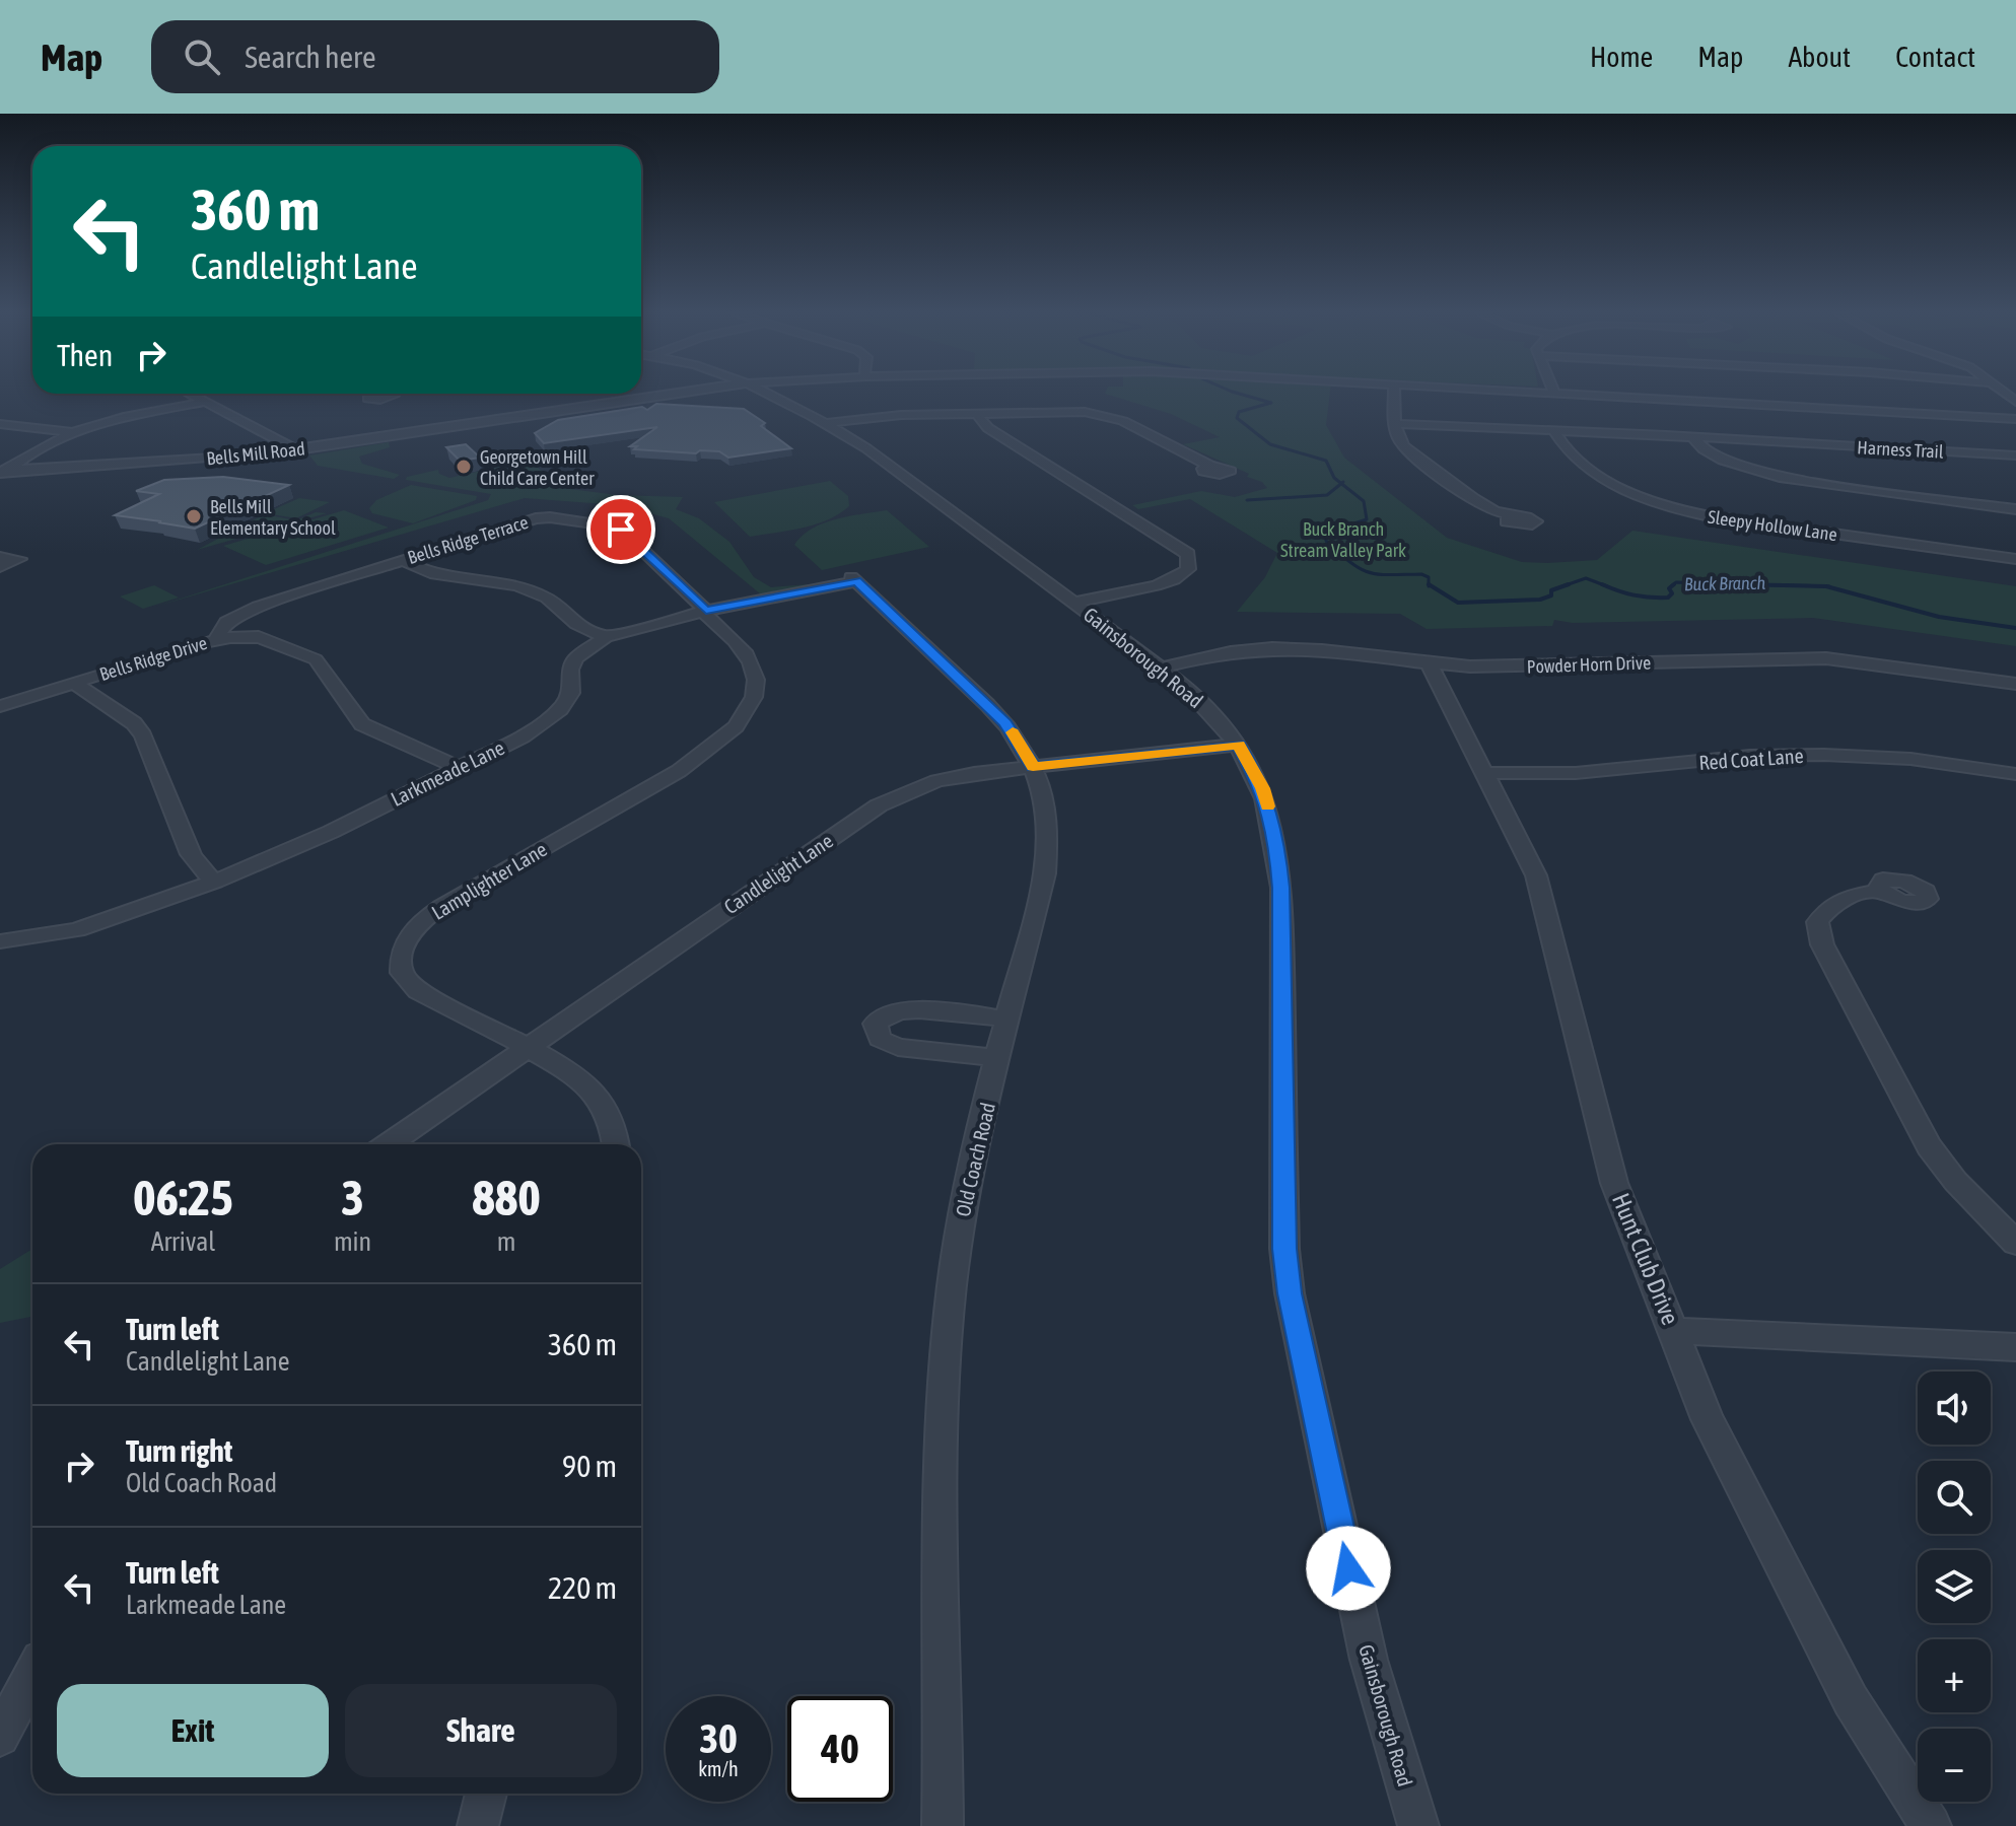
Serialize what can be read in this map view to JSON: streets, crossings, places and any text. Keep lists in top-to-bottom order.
{
  "streets": {
    "street": [
      "Harness Trail",
      "Bells Mill Road",
      "Sleepy Hollow Lane",
      "Bells Ridge Terrace",
      "Gainsborough Road",
      "Bells Ridge Drive",
      "Powder Horn Drive",
      "Red Coat Lane",
      "Larkmeade Lane",
      "Candlelight Lane",
      "Lamplighter Lane",
      "Old Coach Road",
      "Hunt Club Drive"
    ]
  },
  "crossings": [
    ["Harness Trail", "Sleepy Hollow Lane"],
    ["Bells Ridge Terrace", "Bells Ridge Drive"],
    ["Bells Ridge Terrace", "Larkmeade Lane"],
    ["Bells Ridge Terrace", "Lamplighter Lane"],
    ["Gainsborough Road", "Powder Horn Drive"],
    ["Gainsborough Road", "Candlelight Lane"],
    ["Bells Ridge Drive", "Larkmeade Lane"],
    ["Powder Horn Drive", "Hunt Club Drive"],
    ["Red Coat Lane", "Hunt Club Drive"],
    ["Larkmeade Lane", "Lamplighter Lane"],
    ["Larkmeade Lane", "Old Coach Road"],
    ["Candlelight Lane", "Lamplighter Lane"],
    ["Candlelight Lane", "Old Coach Road"]
  ],
  "water": ["Buck Branch"],
  "parks": ["Buck Branch Stream Valley Park"],
  "places": ["Georgetown Hill Child Care Center", "Bells Mill Elementary School"],
  "page": {
    "header": "Map",
    "search": "Search here",
    "nav": [
      "Home",
      "Map",
      "About",
      "Contact"
    ],
    "turn": ["360 m", "Candlelight Lane"],
    "then": "Then",
    "eta": [
      "06:25",
      "Arrival",
      "3",
      "min",
      "880",
      "m"
    ],
    "list": [
      {
        "name": "Turn left",
        "note": "Candlelight Lane",
        "value": "360 m"
      },
      {
        "name": "Turn right",
        "note": "Old Coach Road",
        "value": "90 m"
      },
      {
        "name": "Turn left",
        "note": "Larkmeade Lane",
        "value": "220 m"
      }
    ],
    "map_buttons": ["+", "−"],
    "buttons": ["Exit", "Share"],
    "speed": "30 km/h",
    "limit": "40"
  }
}
